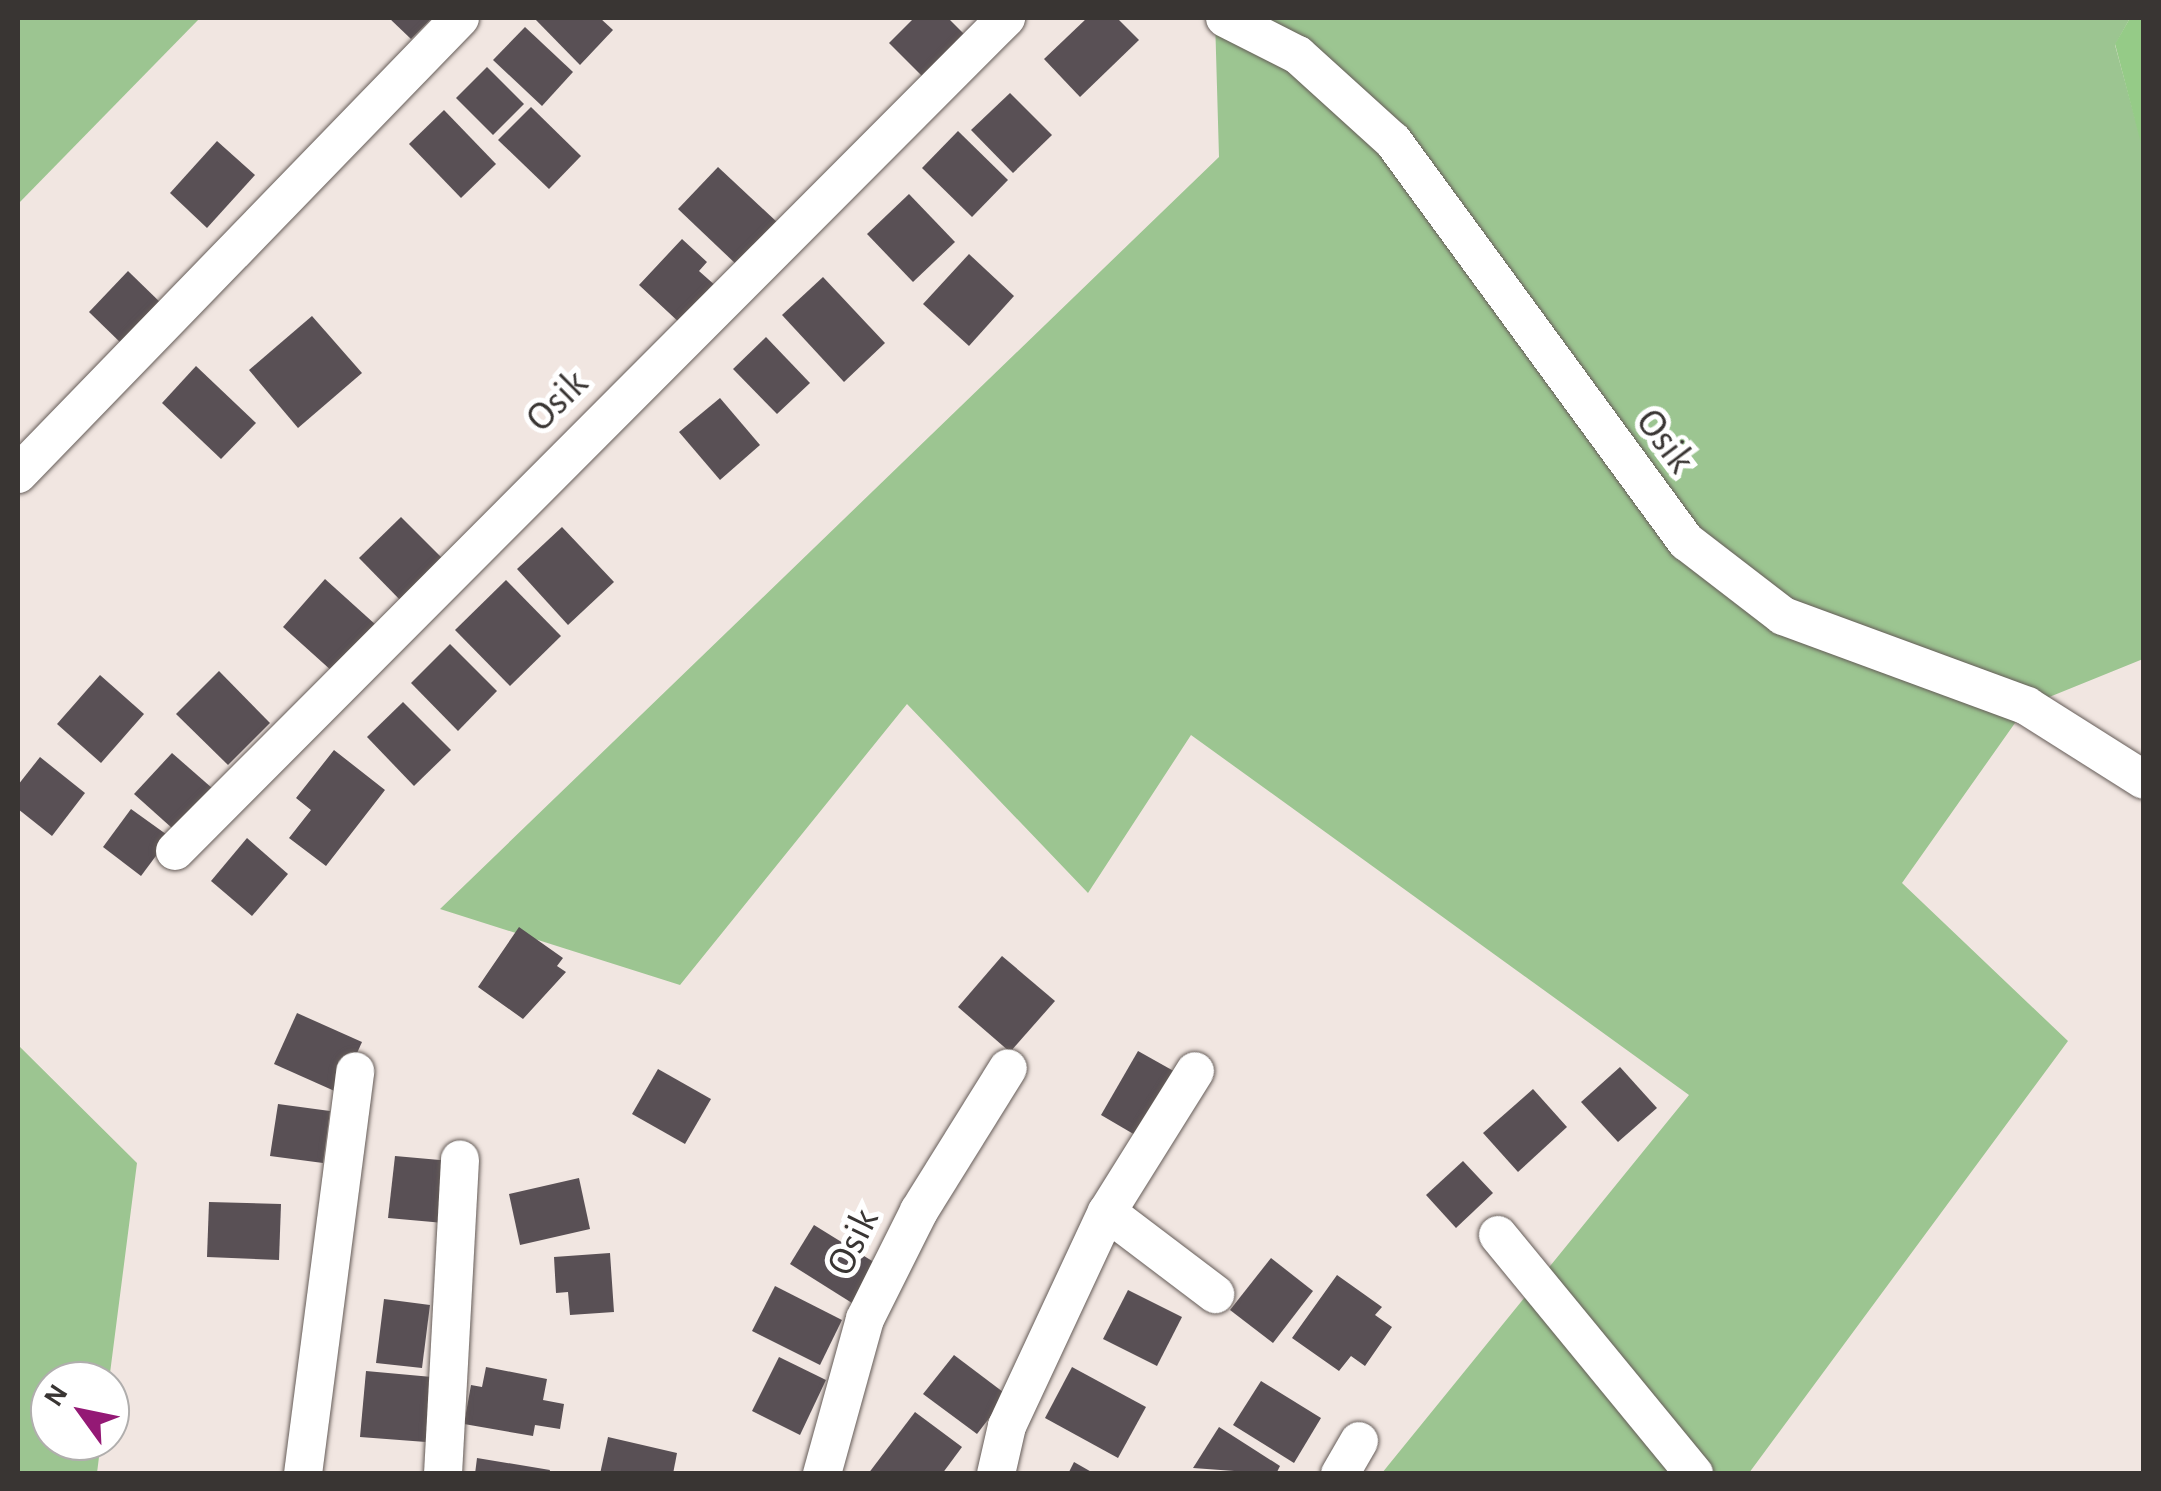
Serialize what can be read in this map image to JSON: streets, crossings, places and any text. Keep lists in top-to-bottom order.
{
  "streets": {
    "street": ["Osik"]
  },
  "north": "top left"
}
